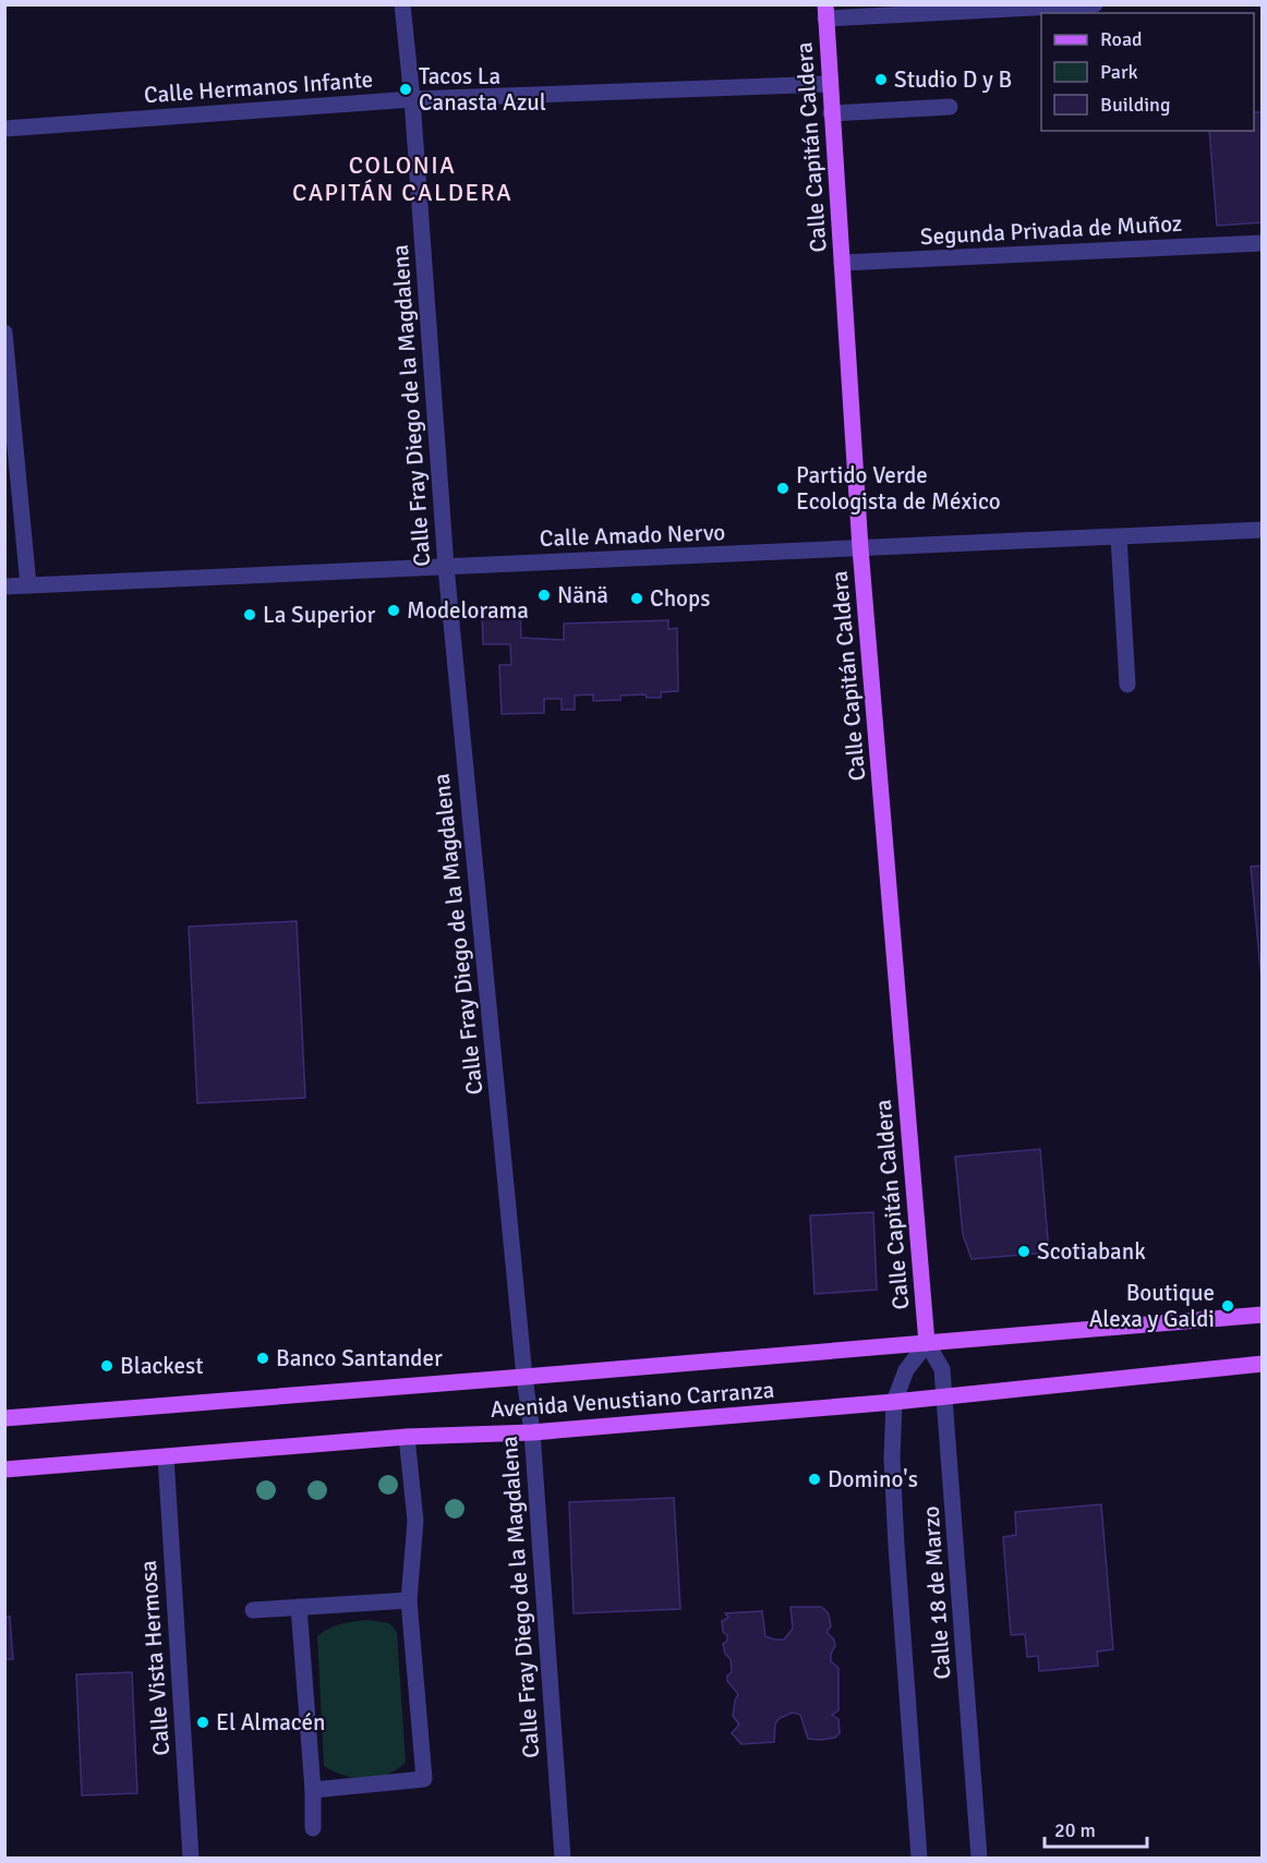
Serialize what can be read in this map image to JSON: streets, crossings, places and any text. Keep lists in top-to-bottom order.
{
  "streets": {
    "main road": ["Calle Capitán Caldera", "Avenida Venustiano Carranza"],
    "street": [
      "Calle Hermanos Infante",
      "Segunda Privada de Muñoz",
      "Calle Fray Diego de la Magdalena",
      "Calle Amado Nervo",
      "Calle 18 de Marzo",
      "Calle Vista Hermosa"
    ]
  },
  "crossings": [
    ["Calle Hermanos Infante", "Calle Capitán Caldera"],
    ["Calle Hermanos Infante", "Calle Fray Diego de la Magdalena"],
    ["Calle Capitán Caldera", "Segunda Privada de Muñoz"],
    ["Calle Capitán Caldera", "Calle Amado Nervo"],
    ["Calle Capitán Caldera", "Avenida Venustiano Carranza"],
    ["Calle Capitán Caldera", "Calle 18 de Marzo"],
    ["Calle Fray Diego de la Magdalena", "Calle Amado Nervo"],
    ["Calle Fray Diego de la Magdalena", "Avenida Venustiano Carranza"],
    ["Avenida Venustiano Carranza", "Calle 18 de Marzo"],
    ["Avenida Venustiano Carranza", "Calle Vista Hermosa"]
  ],
  "districts": ["COLONIA CAPITÁN CALDERA"],
  "places": [
    "Studio D y B",
    "Tacos La Canasta Azul",
    "Partido Verde Ecologista de México",
    "Nänä",
    "Chops",
    "Modelorama",
    "La Superior",
    "Scotiabank",
    "Boutique Alexa y Galdi",
    "Banco Santander",
    "Blackest",
    "Domino's",
    "El Almacén"
  ],
  "legend": ["Road", "Park", "Building"],
  "scale_bar": "20 m"
}
